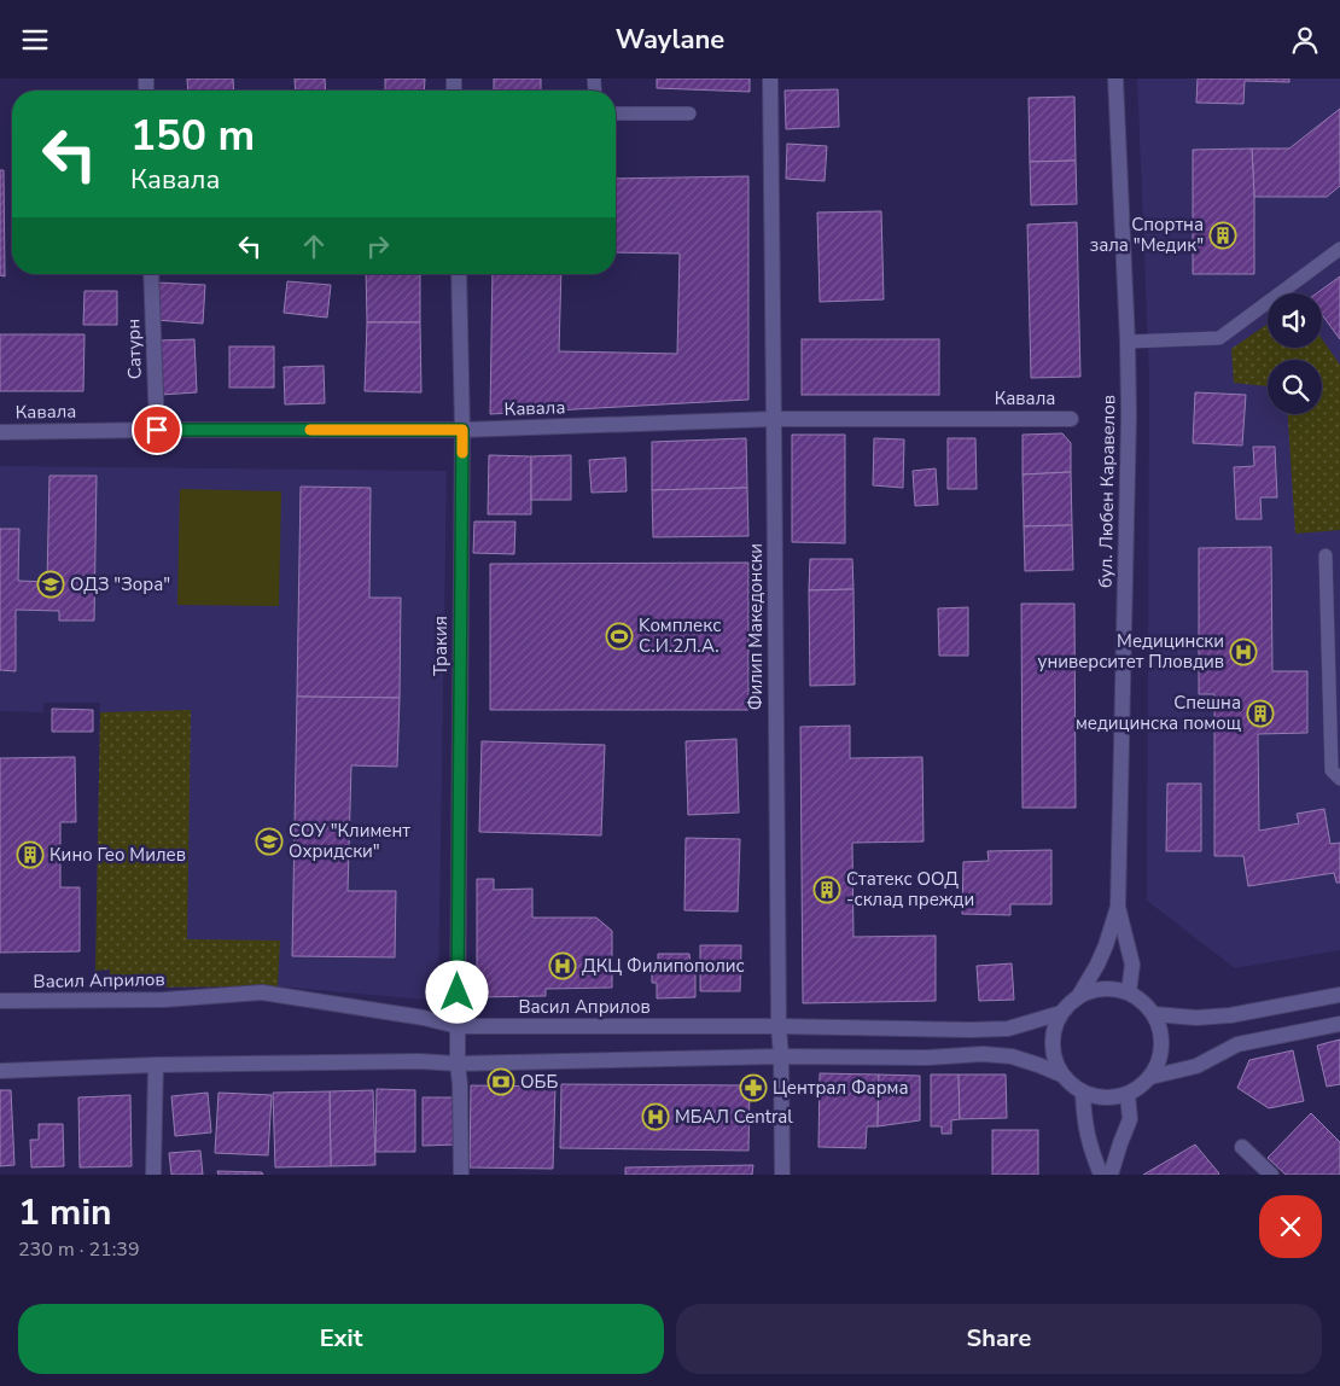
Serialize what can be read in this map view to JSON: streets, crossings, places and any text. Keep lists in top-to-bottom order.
{
  "streets": {
    "street": [
      "Сатурн",
      "Кавала",
      "бул. Любен Каравелов",
      "Филип Македонски",
      "Тракия",
      "Васил Априлов"
    ]
  },
  "crossings": [
    ["Сатурн", "Кавала"],
    ["Кавала", "Филип Македонски"],
    ["Кавала", "Тракия"],
    ["бул. Любен Каравелов", "Васил Априлов"],
    ["Филип Македонски", "Васил Априлов"],
    ["Тракия", "Васил Априлов"]
  ],
  "places": {
    "building": [
      "Спортна зала \"Медик\"",
      "Спешна медицинска помощ",
      "Кино Гео Милев",
      "Статекс ООД -склад прежди"
    ],
    "school or university": ["ОДЗ \"Зора\"", "СОУ \"Климент Охридски\""],
    "sports": ["Kомплекс С.И.2Л.А."],
    "hospital": ["Медицински университет Пловдив", "ДКЦ Филипополис", "МБАЛ Central"],
    "bank": ["ОББ"],
    "pharmacy": ["Централ Фарма"]
  },
  "page": {
    "header": "Waylane",
    "turn": ["150 m", "Кавала"],
    "heading": ["1 min", "230 m · 21:39"],
    "buttons": ["Exit", "Share"]
  }
}
